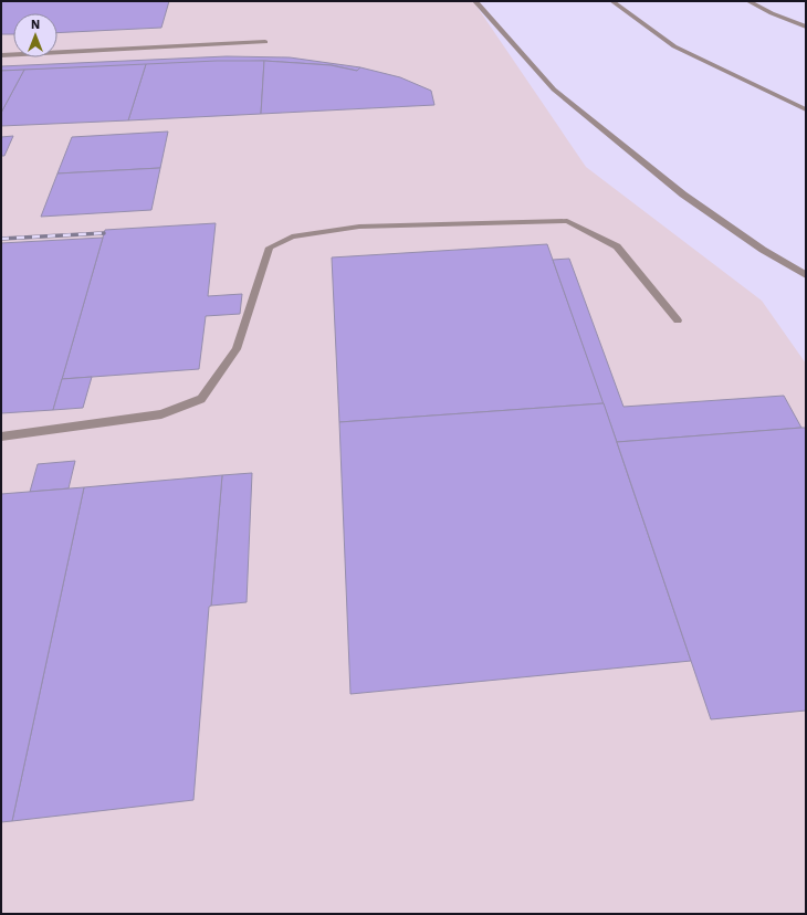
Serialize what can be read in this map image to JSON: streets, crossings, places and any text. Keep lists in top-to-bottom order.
{
  "north": "top"
}
